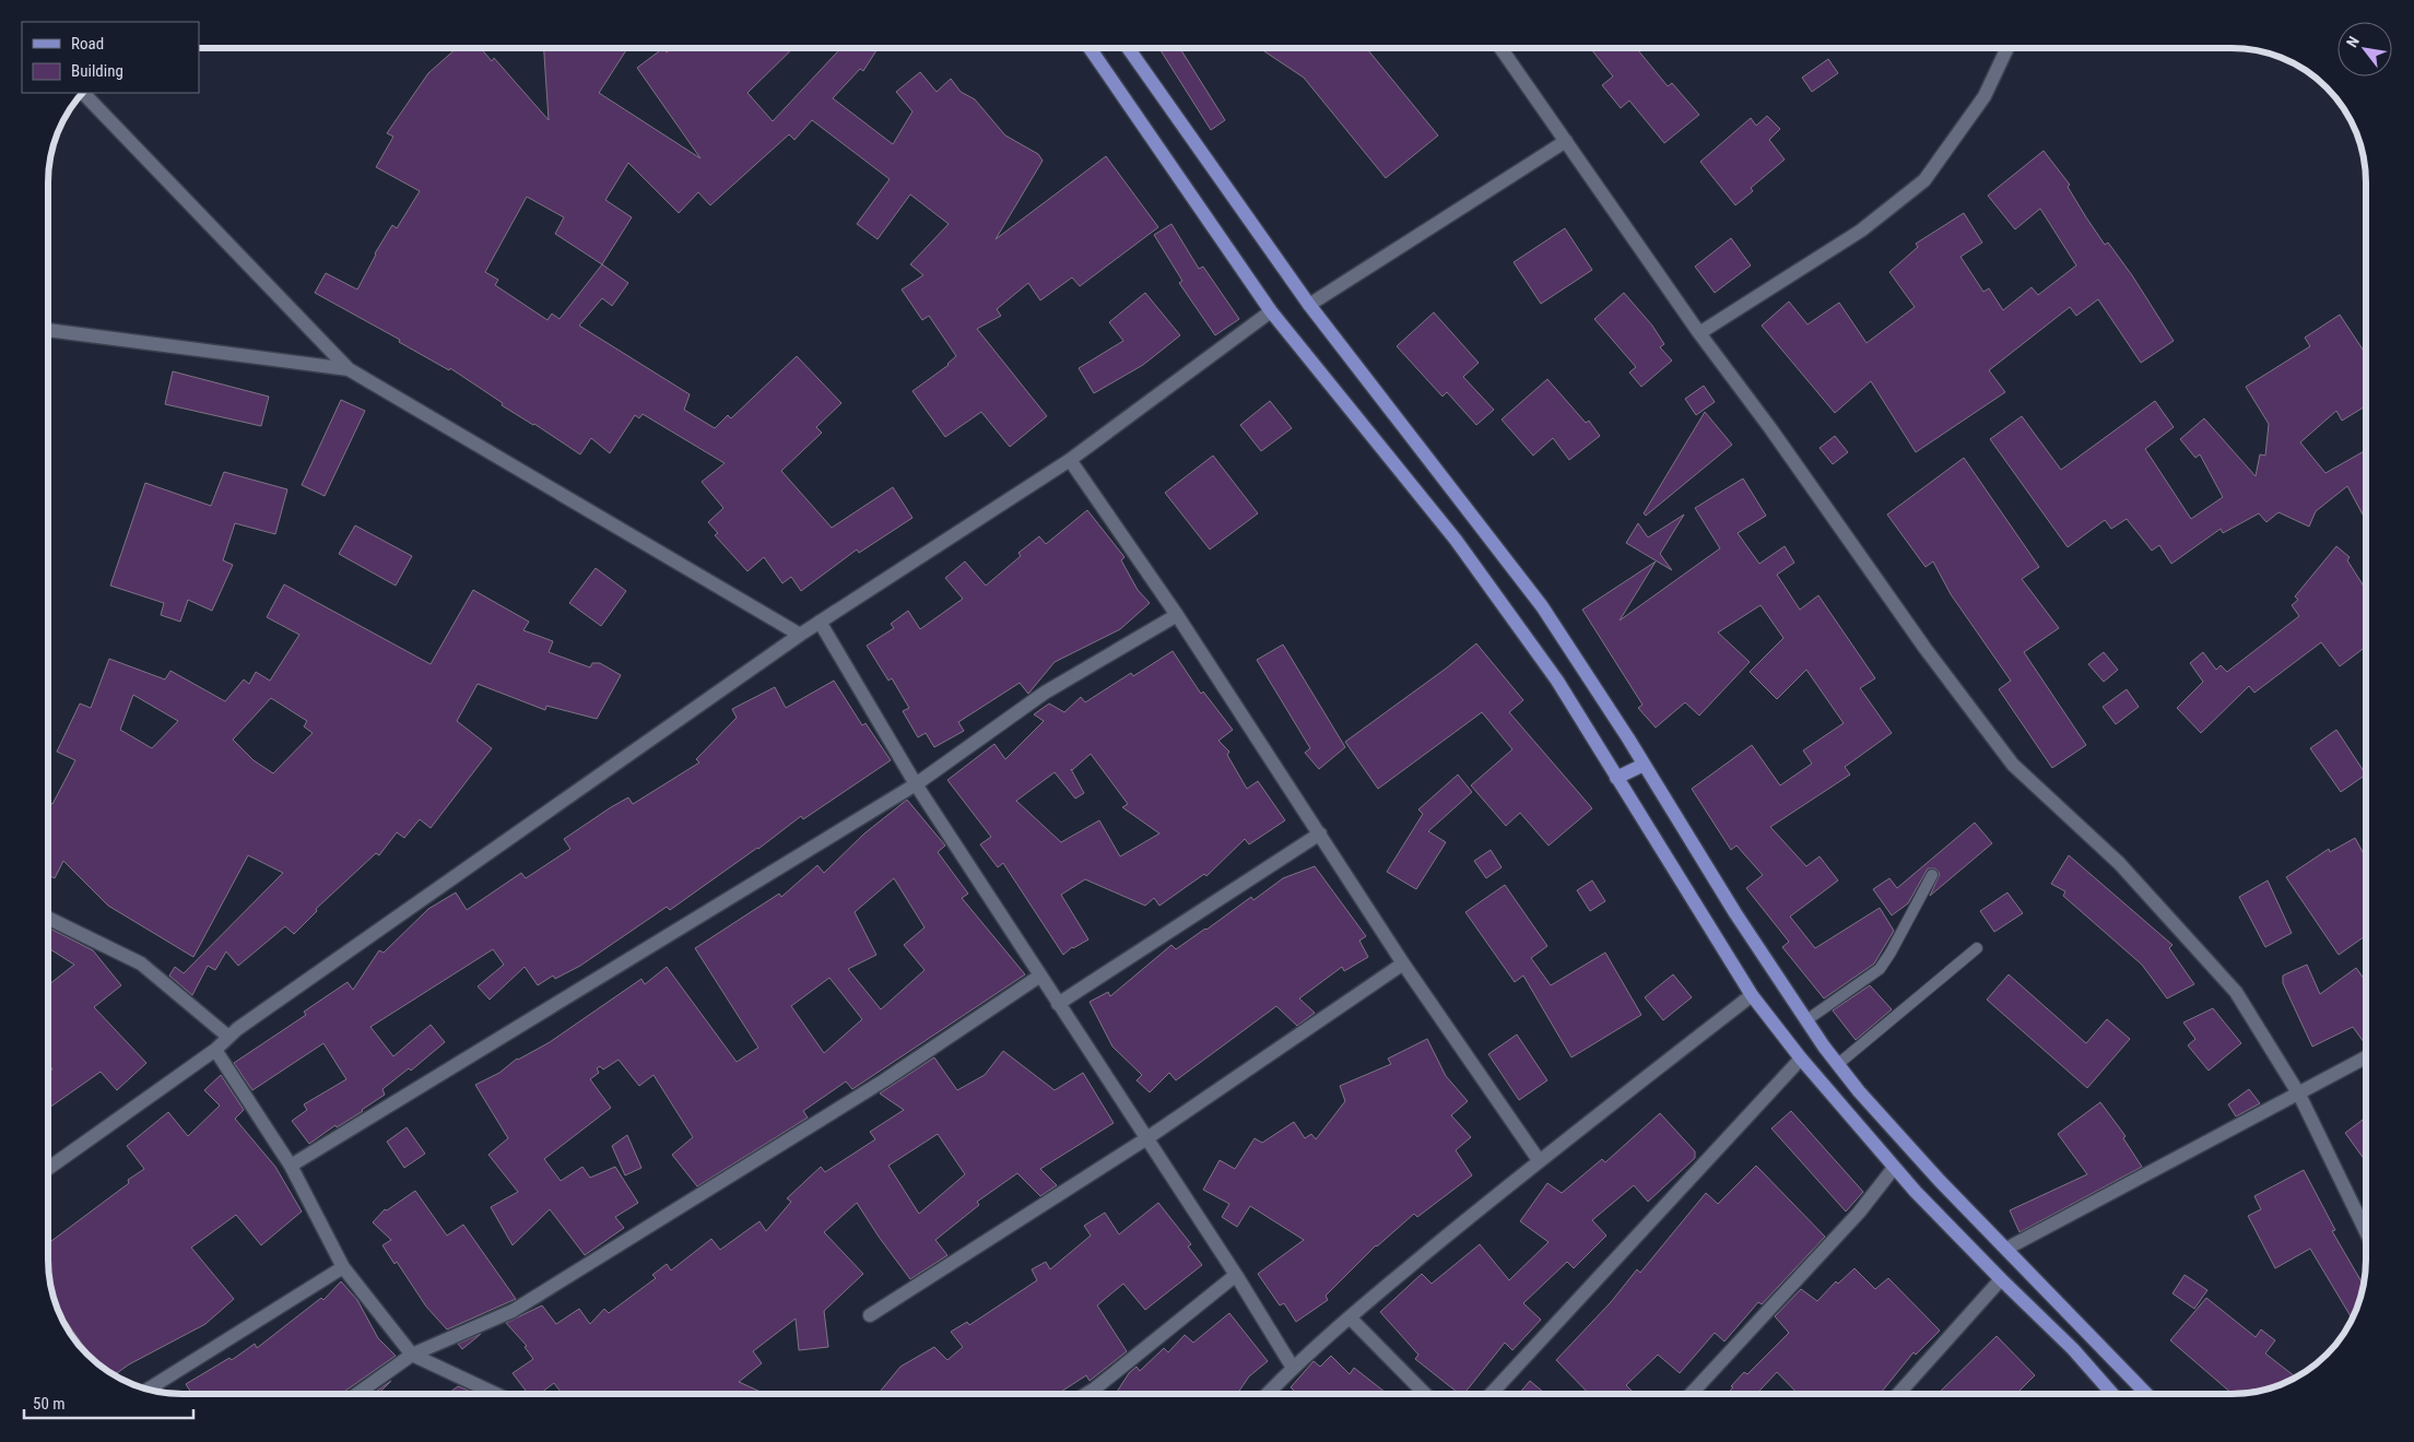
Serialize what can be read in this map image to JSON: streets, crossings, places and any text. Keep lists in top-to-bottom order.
{
  "legend": ["Road", "Building"],
  "scale_bar": "50 m",
  "north": "top left"
}
